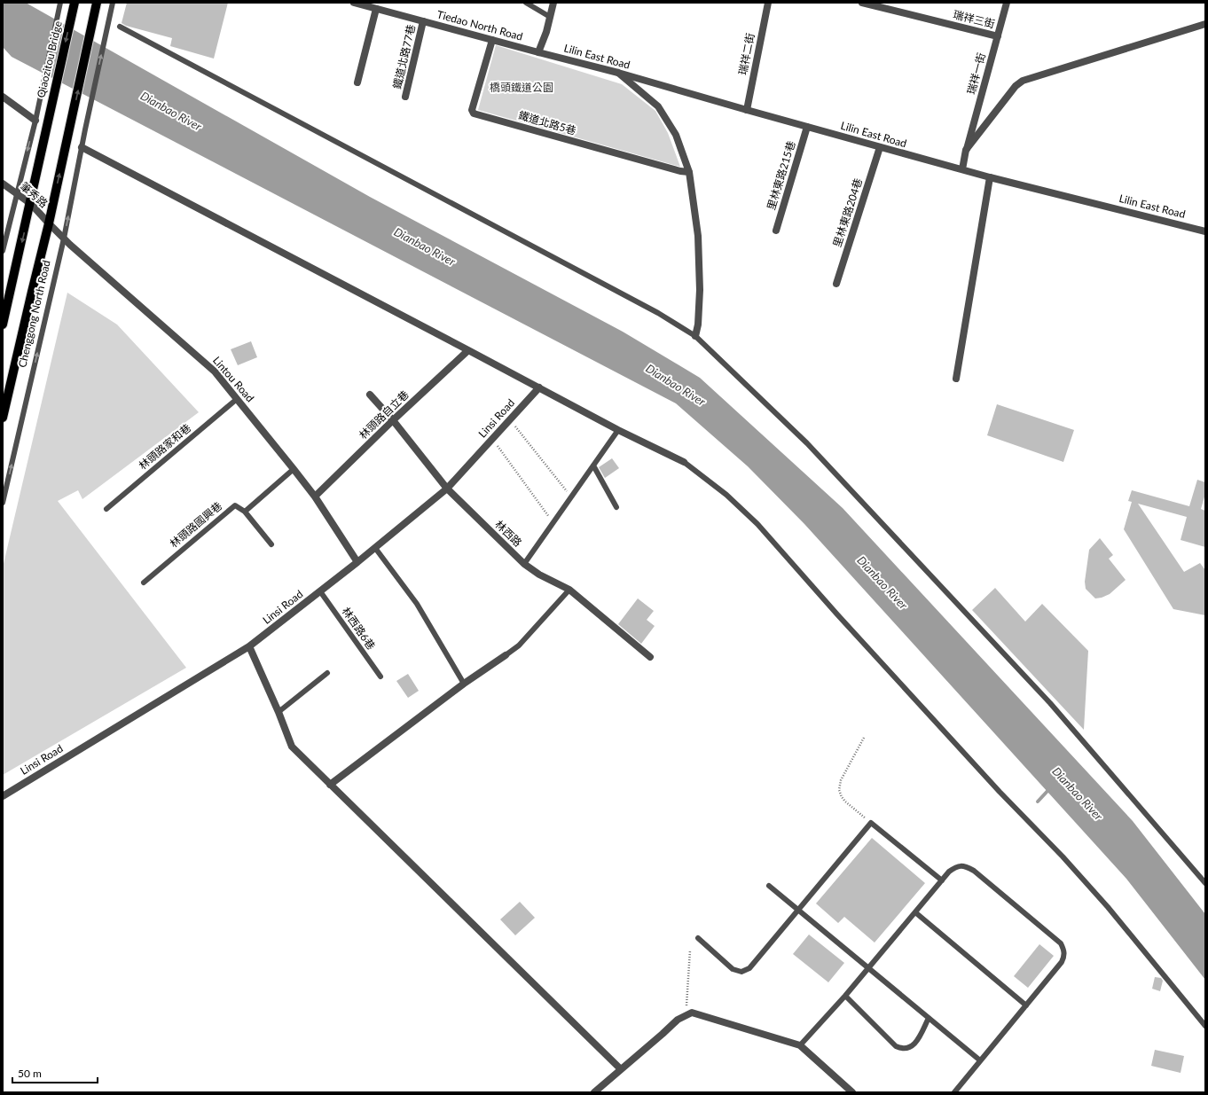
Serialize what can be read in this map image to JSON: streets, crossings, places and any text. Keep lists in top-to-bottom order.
{
  "streets": {
    "main road": ["Qiaozitou Bridge", "Chenggong North Road"],
    "street": [
      "瑞祥三街",
      "Tiedao North Road",
      "瑞祥二街",
      "鐵道北路77巷",
      "Lilin East Road",
      "瑞祥一街",
      "鐵道北路5巷",
      "里林東路215巷",
      "筆秀路",
      "里林東路204巷",
      "Lintou Road",
      "林頭路自立巷",
      "Linsi Road",
      "林西路"
    ],
    "lane": ["林頭路家和巷", "林頭路國興巷", "林西路6巷"]
  },
  "crossings": [
    ["瑞祥三街", "瑞祥一街"],
    ["Tiedao North Road", "鐵道北路77巷"],
    ["Tiedao North Road", "Lilin East Road"],
    ["Tiedao North Road", "鐵道北路5巷"],
    ["瑞祥二街", "Lilin East Road"],
    ["Lilin East Road", "瑞祥一街"],
    ["Lilin East Road", "里林東路215巷"],
    ["Lilin East Road", "里林東路204巷"],
    ["Qiaozitou Bridge", "筆秀路"],
    ["筆秀路", "Chenggong North Road"],
    ["筆秀路", "Lintou Road"],
    ["Chenggong North Road", "Lintou Road"],
    ["Lintou Road", "林頭路自立巷"],
    ["Lintou Road", "Linsi Road"],
    ["Lintou Road", "林頭路家和巷"],
    ["林頭路自立巷", "林西路"],
    ["Linsi Road", "林西路"],
    ["Linsi Road", "林西路6巷"]
  ],
  "water": ["Dianbao River"],
  "parks": ["橋頭鐵道公園"],
  "scale_bar": "50 m"
}
